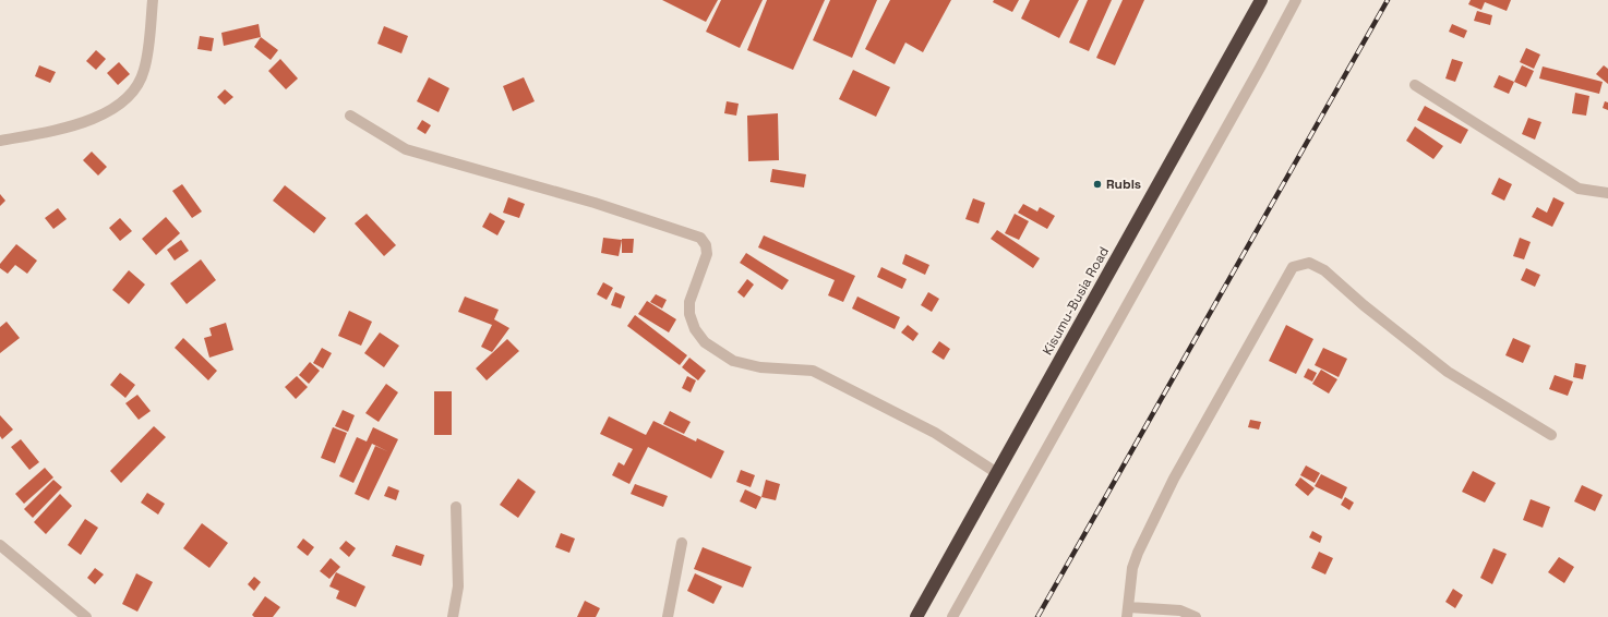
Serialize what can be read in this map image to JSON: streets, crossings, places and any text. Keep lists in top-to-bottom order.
{
  "streets": {
    "highway": ["Kisumu-Busia Road"]
  },
  "places": ["Rubis"]
}
